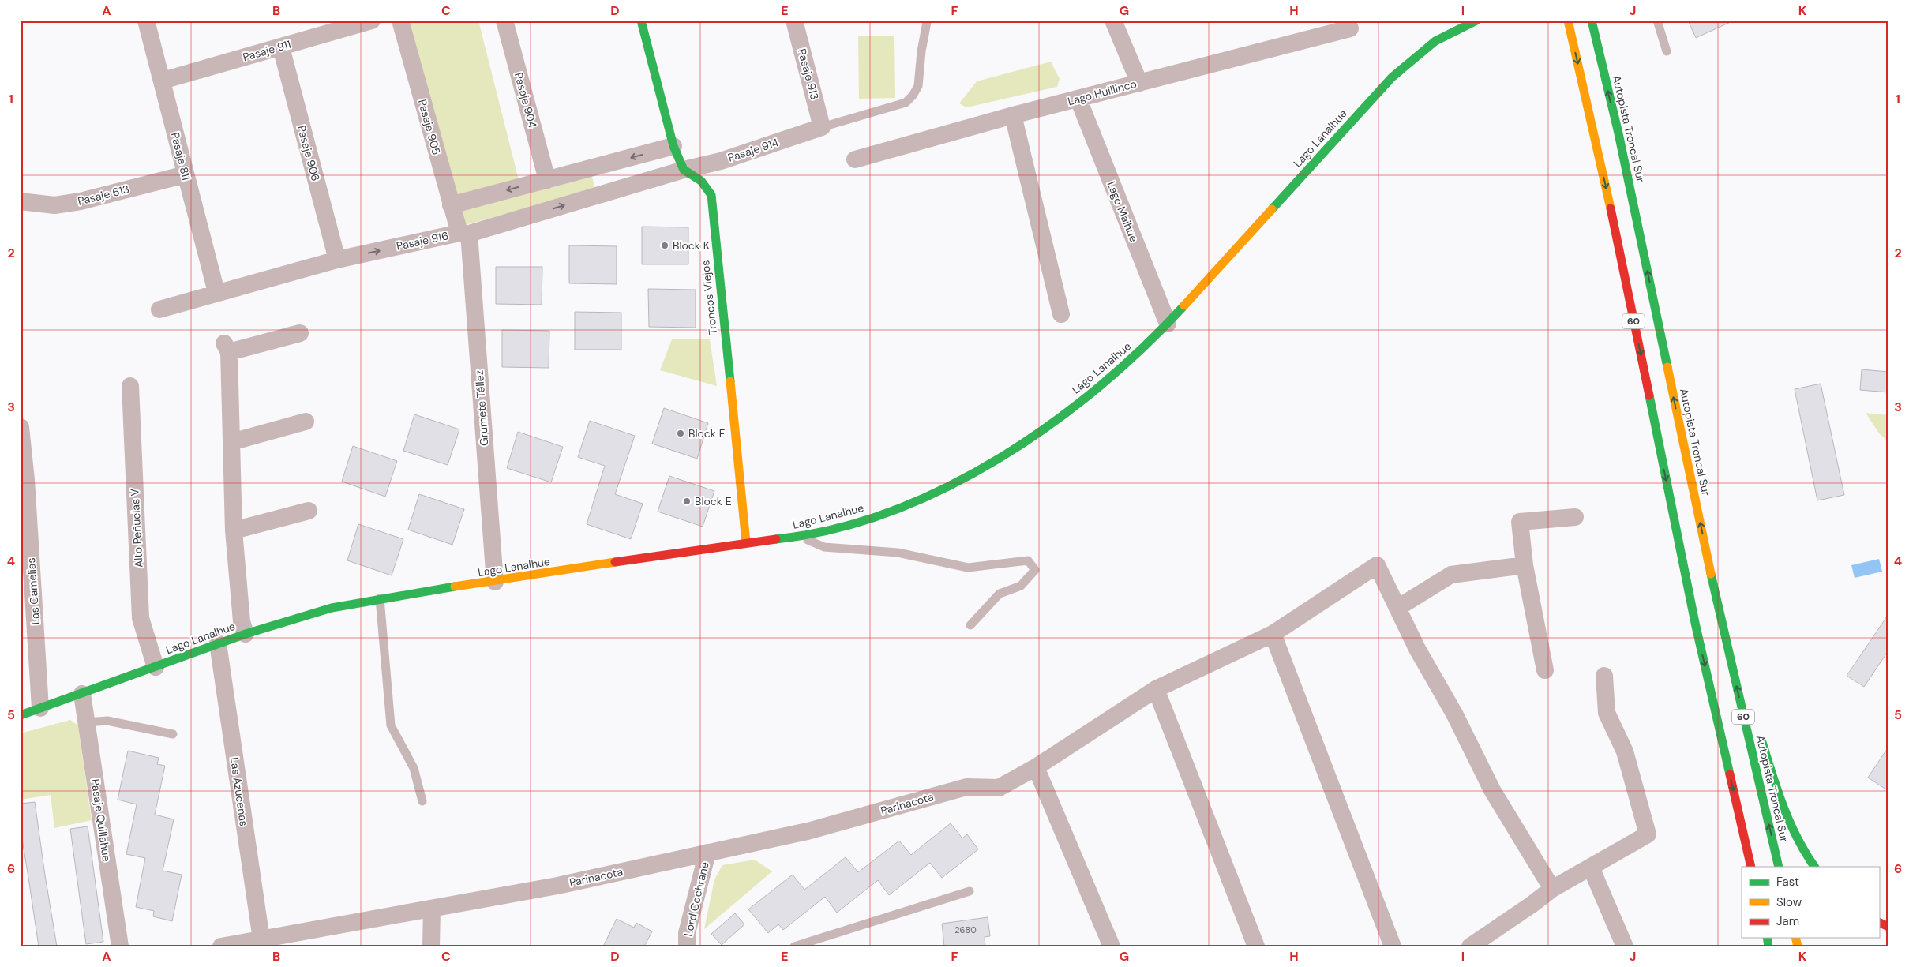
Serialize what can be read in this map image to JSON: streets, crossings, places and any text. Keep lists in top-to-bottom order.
{
  "streets": {
    "main road": [
      "Autopista Troncal Sur",
      "Lago Lanalhue",
      "Troncos Viejos",
      "60"
    ],
    "street": [
      "Pasaje 911",
      "Pasaje 913",
      "Lago Huillinco",
      "Pasaje 904",
      "Pasaje 905",
      "Pasaje 914",
      "Pasaje 906",
      "Pasaje 811",
      "Pasaje 613",
      "Lago Maihue",
      "Pasaje 916",
      "Grumete Téllez",
      "Alto Peñuelas V",
      "Las Camelias",
      "Las Azucenas",
      "Parinacota",
      "Pasaje Quillahue",
      "Lord Cochrane"
    ]
  },
  "crossings": [
    ["Pasaje 911", "Pasaje 906"],
    ["Pasaje 911", "Pasaje 811"],
    ["Pasaje 913", "Pasaje 914"],
    ["Lago Huillinco", "Lago Maihue"],
    ["Pasaje 905", "Pasaje 916"],
    ["Pasaje 905", "Grumete Téllez"],
    ["Lago Lanalhue", "Lago Maihue"],
    ["Lago Lanalhue", "Troncos Viejos"],
    ["Lago Lanalhue", "Grumete Téllez"],
    ["Lago Lanalhue", "Alto Peñuelas V"],
    ["Lago Lanalhue", "Las Camelias"],
    ["Lago Lanalhue", "Las Azucenas"],
    ["Lago Lanalhue", "Pasaje Quillahue"],
    ["Pasaje 914", "Pasaje 916"],
    ["Pasaje 914", "Troncos Viejos"],
    ["Pasaje 906", "Pasaje 916"],
    ["Pasaje 811", "Pasaje 613"],
    ["Pasaje 811", "Pasaje 916"],
    ["Pasaje 916", "Troncos Viejos"],
    ["Pasaje 916", "Grumete Téllez"],
    ["Las Azucenas", "Parinacota"],
    ["Parinacota", "Lord Cochrane"]
  ],
  "places": ["Block K", "Block F", "Block E"],
  "house_numbers": ["2680"],
  "legend": ["Fast", "Slow", "Jam"],
  "grid": {
    "columns": [
      "A",
      "B",
      "C",
      "D",
      "E",
      "F",
      "G",
      "H",
      "I",
      "J",
      "K"
    ],
    "rows": [
      "1",
      "2",
      "3",
      "4",
      "5",
      "6"
    ]
  }
}
